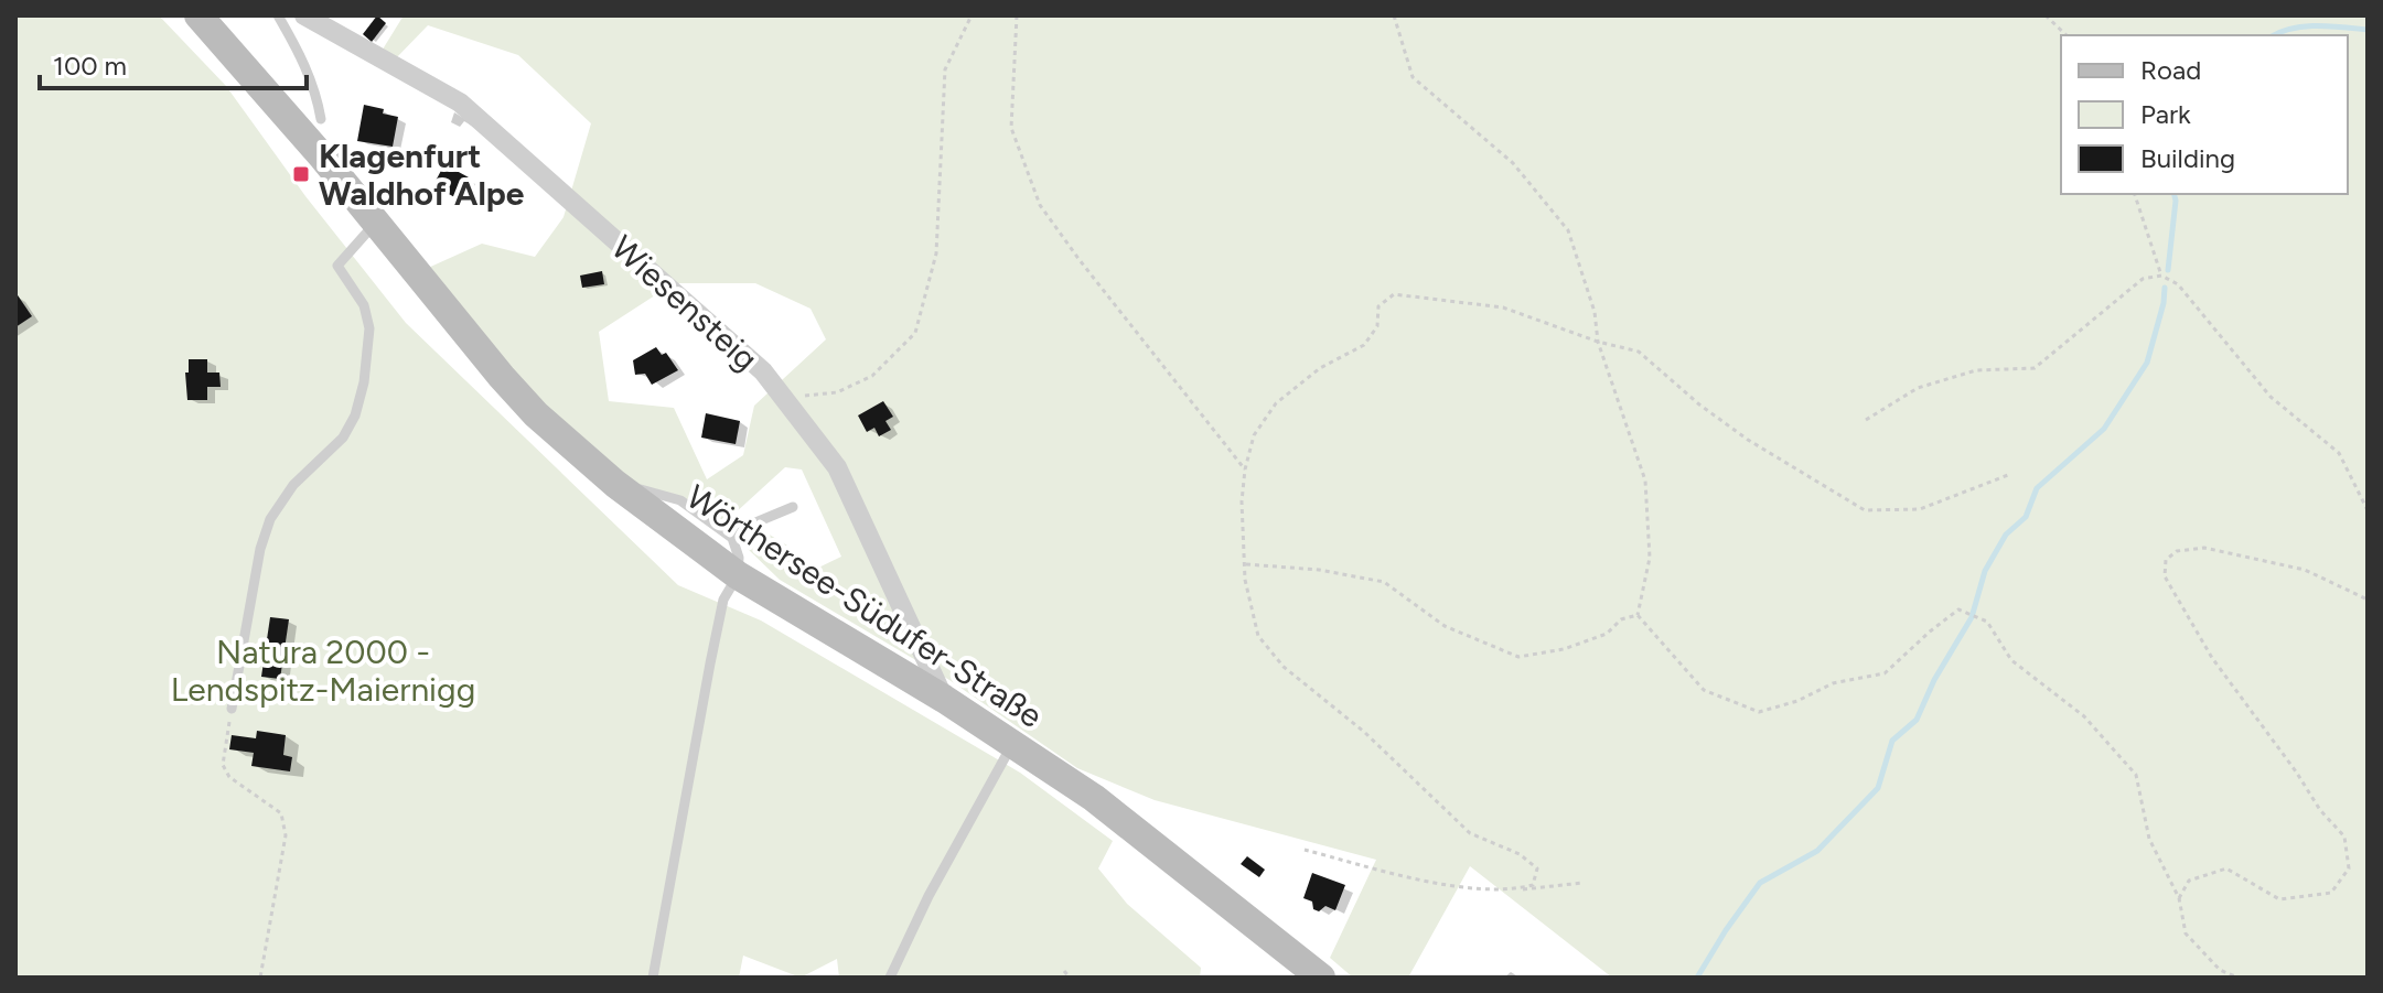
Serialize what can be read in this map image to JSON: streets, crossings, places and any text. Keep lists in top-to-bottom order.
{
  "streets": {
    "main road": ["Wörthersee-Südufer-Straße"],
    "street": ["Wiesensteig"]
  },
  "crossings": [
    ["Wiesensteig", "Wörthersee-Südufer-Straße"]
  ],
  "parks": ["Natura 2000 - Lendspitz-Maiernigg"],
  "places": {
    "transit": ["Klagenfurt Waldhof Alpe"]
  },
  "legend": ["Road", "Park", "Building"],
  "scale_bar": "100 m"
}
